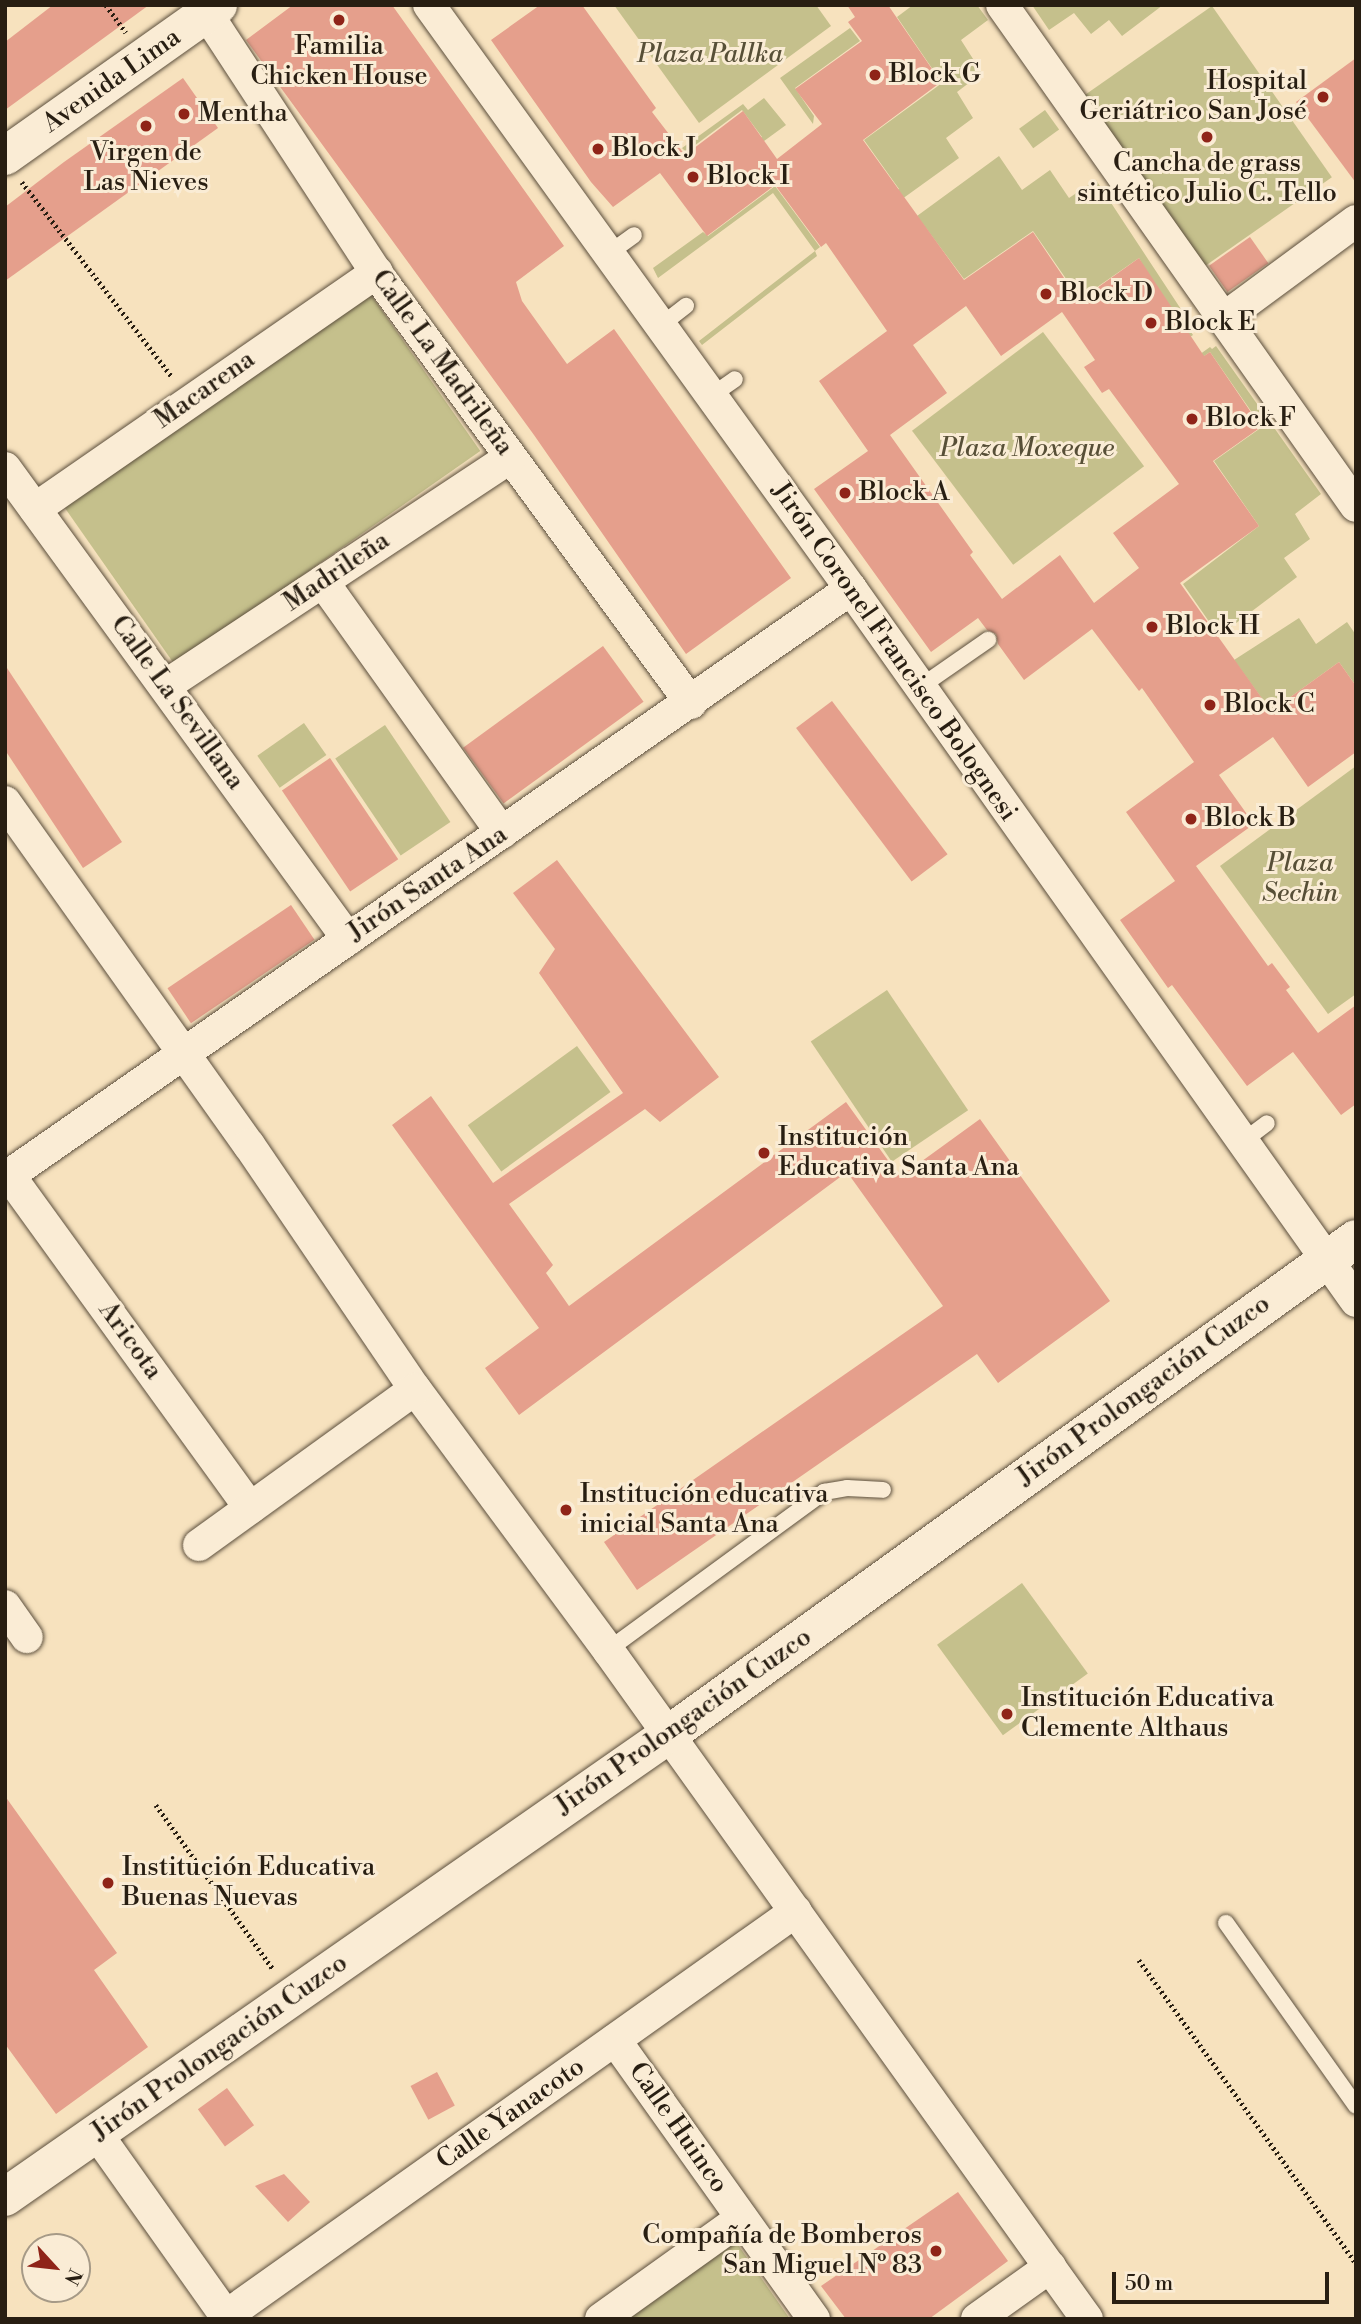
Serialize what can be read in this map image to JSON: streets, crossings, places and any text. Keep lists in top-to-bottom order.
{
  "streets": {
    "street": [
      "Avenida Lima",
      "Calle La Madrileña",
      "Macarena",
      "Madrileña",
      "Jirón Coronel Francisco Bolognesi",
      "Calle La Sevillana",
      "Jirón Santa Ana",
      "Aricota",
      "Jirón Prolongación Cuzco",
      "Calle Yanacoto",
      "Calle Huinco"
    ]
  },
  "crossings": [
    ["Avenida Lima", "Calle La Madrileña"],
    ["Calle La Madrileña", "Macarena"],
    ["Calle La Madrileña", "Madrileña"],
    ["Calle La Madrileña", "Jirón Santa Ana"],
    ["Macarena", "Calle La Sevillana"],
    ["Madrileña", "Calle La Sevillana"],
    ["Jirón Coronel Francisco Bolognesi", "Jirón Santa Ana"],
    ["Jirón Coronel Francisco Bolognesi", "Jirón Prolongación Cuzco"],
    ["Calle La Sevillana", "Jirón Santa Ana"],
    ["Jirón Santa Ana", "Aricota"],
    ["Calle Yanacoto", "Calle Huinco"]
  ],
  "parks": ["Plaza Pallka", "Plaza Moxeque", "Plaza Sechin"],
  "places": [
    "Familia Chicken House",
    "Block G",
    "Hospital Geriátrico San José",
    "Mentha",
    "Virgen de Las Nieves",
    "Cancha de grass sintético Julio C. Tello",
    "Block J",
    "Block I",
    "Block D",
    "Block E",
    "Block F",
    "Block A",
    "Block H",
    "Block C",
    "Block B",
    "Institución Educativa Santa Ana",
    "Institución educativa inicial Santa Ana",
    "Institución Educativa Clemente Althaus",
    "Institución Educativa Buenas Nuevas",
    "Compañía de Bomberos San Miguel Nº 83"
  ],
  "scale_bar": "50 m",
  "north": "bottom right"
}
